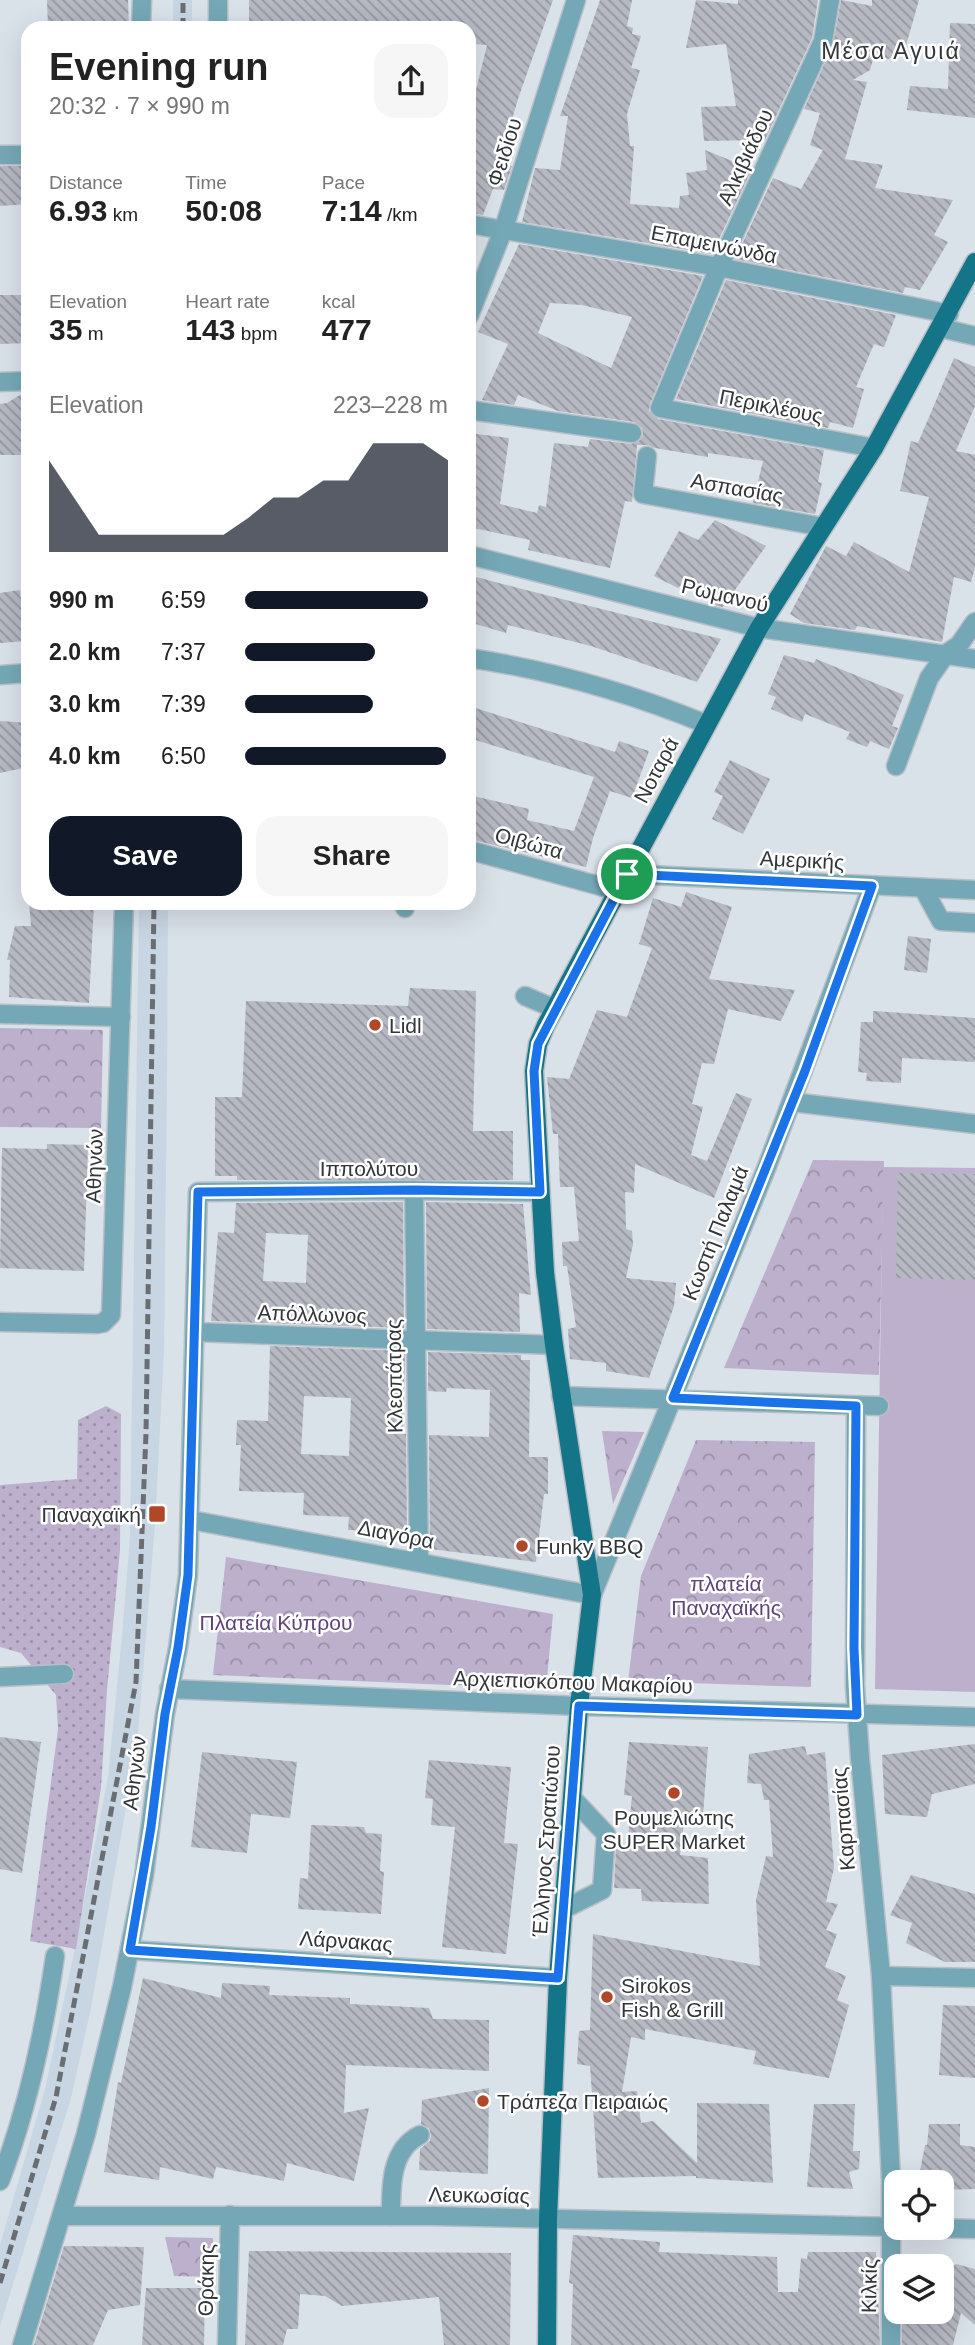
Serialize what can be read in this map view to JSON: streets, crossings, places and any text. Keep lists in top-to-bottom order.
{
  "streets": {
    "main road": ["Νοταρά", "Έλληνος Στρατιώτου"],
    "street": [
      "Φειδίου",
      "Αλκιβιάδου",
      "Επαμεινώνδα",
      "Περικλέους",
      "Ασπασίας",
      "Ρωμανού",
      "Οιβώτα",
      "Αμερικής",
      "Αθηνών",
      "Ιππολύτου",
      "Κωστή Παλαμά",
      "Απόλλωνος",
      "Κλεοπάτρας",
      "Διαγόρα",
      "Αρχιεπισκόπου Μακαρίου",
      "Καρπασίας",
      "Λάρνακας",
      "Λευκωσίας",
      "Θράκης",
      "Κιλκίς"
    ]
  },
  "crossings": [
    ["Φειδίου", "Επαμεινώνδα"],
    ["Αλκιβιάδου", "Επαμεινώνδα"],
    ["Αλκιβιάδου", "Περικλέους"],
    ["Επαμεινώνδα", "Νοταρά"],
    ["Περικλέους", "Νοταρά"],
    ["Ασπασίας", "Νοταρά"],
    ["Ρωμανού", "Νοταρά"],
    ["Νοταρά", "Οιβώτα"],
    ["Νοταρά", "Αμερικής"],
    ["Νοταρά", "Ιππολύτου"],
    ["Νοταρά", "Απόλλωνος"],
    ["Νοταρά", "Έλληνος Στρατιώτου"],
    ["Αμερικής", "Κωστή Παλαμά"],
    ["Αθηνών", "Ιππολύτου"],
    ["Αθηνών", "Απόλλωνος"],
    ["Αθηνών", "Διαγόρα"],
    ["Αθηνών", "Αρχιεπισκόπου Μακαρίου"],
    ["Αθηνών", "Λάρνακας"],
    ["Αθηνών", "Λευκωσίας"],
    ["Ιππολύτου", "Κλεοπάτρας"],
    ["Κωστή Παλαμά", "Διαγόρα"],
    ["Κωστή Παλαμά", "Έλληνος Στρατιώτου"],
    ["Απόλλωνος", "Κλεοπάτρας"],
    ["Απόλλωνος", "Έλληνος Στρατιώτου"],
    ["Κλεοπάτρας", "Διαγόρα"],
    ["Διαγόρα", "Έλληνος Στρατιώτου"],
    ["Αρχιεπισκόπου Μακαρίου", "Καρπασίας"],
    ["Αρχιεπισκόπου Μακαρίου", "Έλληνος Στρατιώτου"],
    ["Έλληνος Στρατιώτου", "Λάρνακας"],
    ["Έλληνος Στρατιώτου", "Λευκωσίας"],
    ["Λευκωσίας", "Θράκης"]
  ],
  "districts": ["Μέσα Αγυιά"],
  "parks": ["πλατεία Παναχαϊκής", "Πλατεία Κύπρου"],
  "places": {
    "other": [
      "Lidl",
      "Funky BBQ",
      "Ρουμελιώτης SUPER Market",
      "Sirokos Fish & Grill",
      "Τράπεζα Πειραιώς"
    ],
    "transit": ["Παναχαϊκή"]
  },
  "page": {
    "heading": ["Evening run", "20:32 · 7 × 990 m"],
    "stats": [
      ["Distance", "6.93 km"],
      ["Time", "50:08"],
      ["Pace", "7:14 /km"],
      ["Elevation", "35 m"],
      ["Heart rate", "143 bpm"],
      ["kcal", "477"]
    ],
    "chart": ["Elevation", "223–228 m"],
    "list": [
      {
        "name": "990 m",
        "note": "6:59"
      },
      {
        "name": "2.0 km",
        "note": "7:37"
      },
      {
        "name": "3.0 km",
        "note": "7:39"
      },
      {
        "name": "4.0 km",
        "note": "6:50"
      }
    ],
    "buttons": ["Save", "Share"]
  }
}
